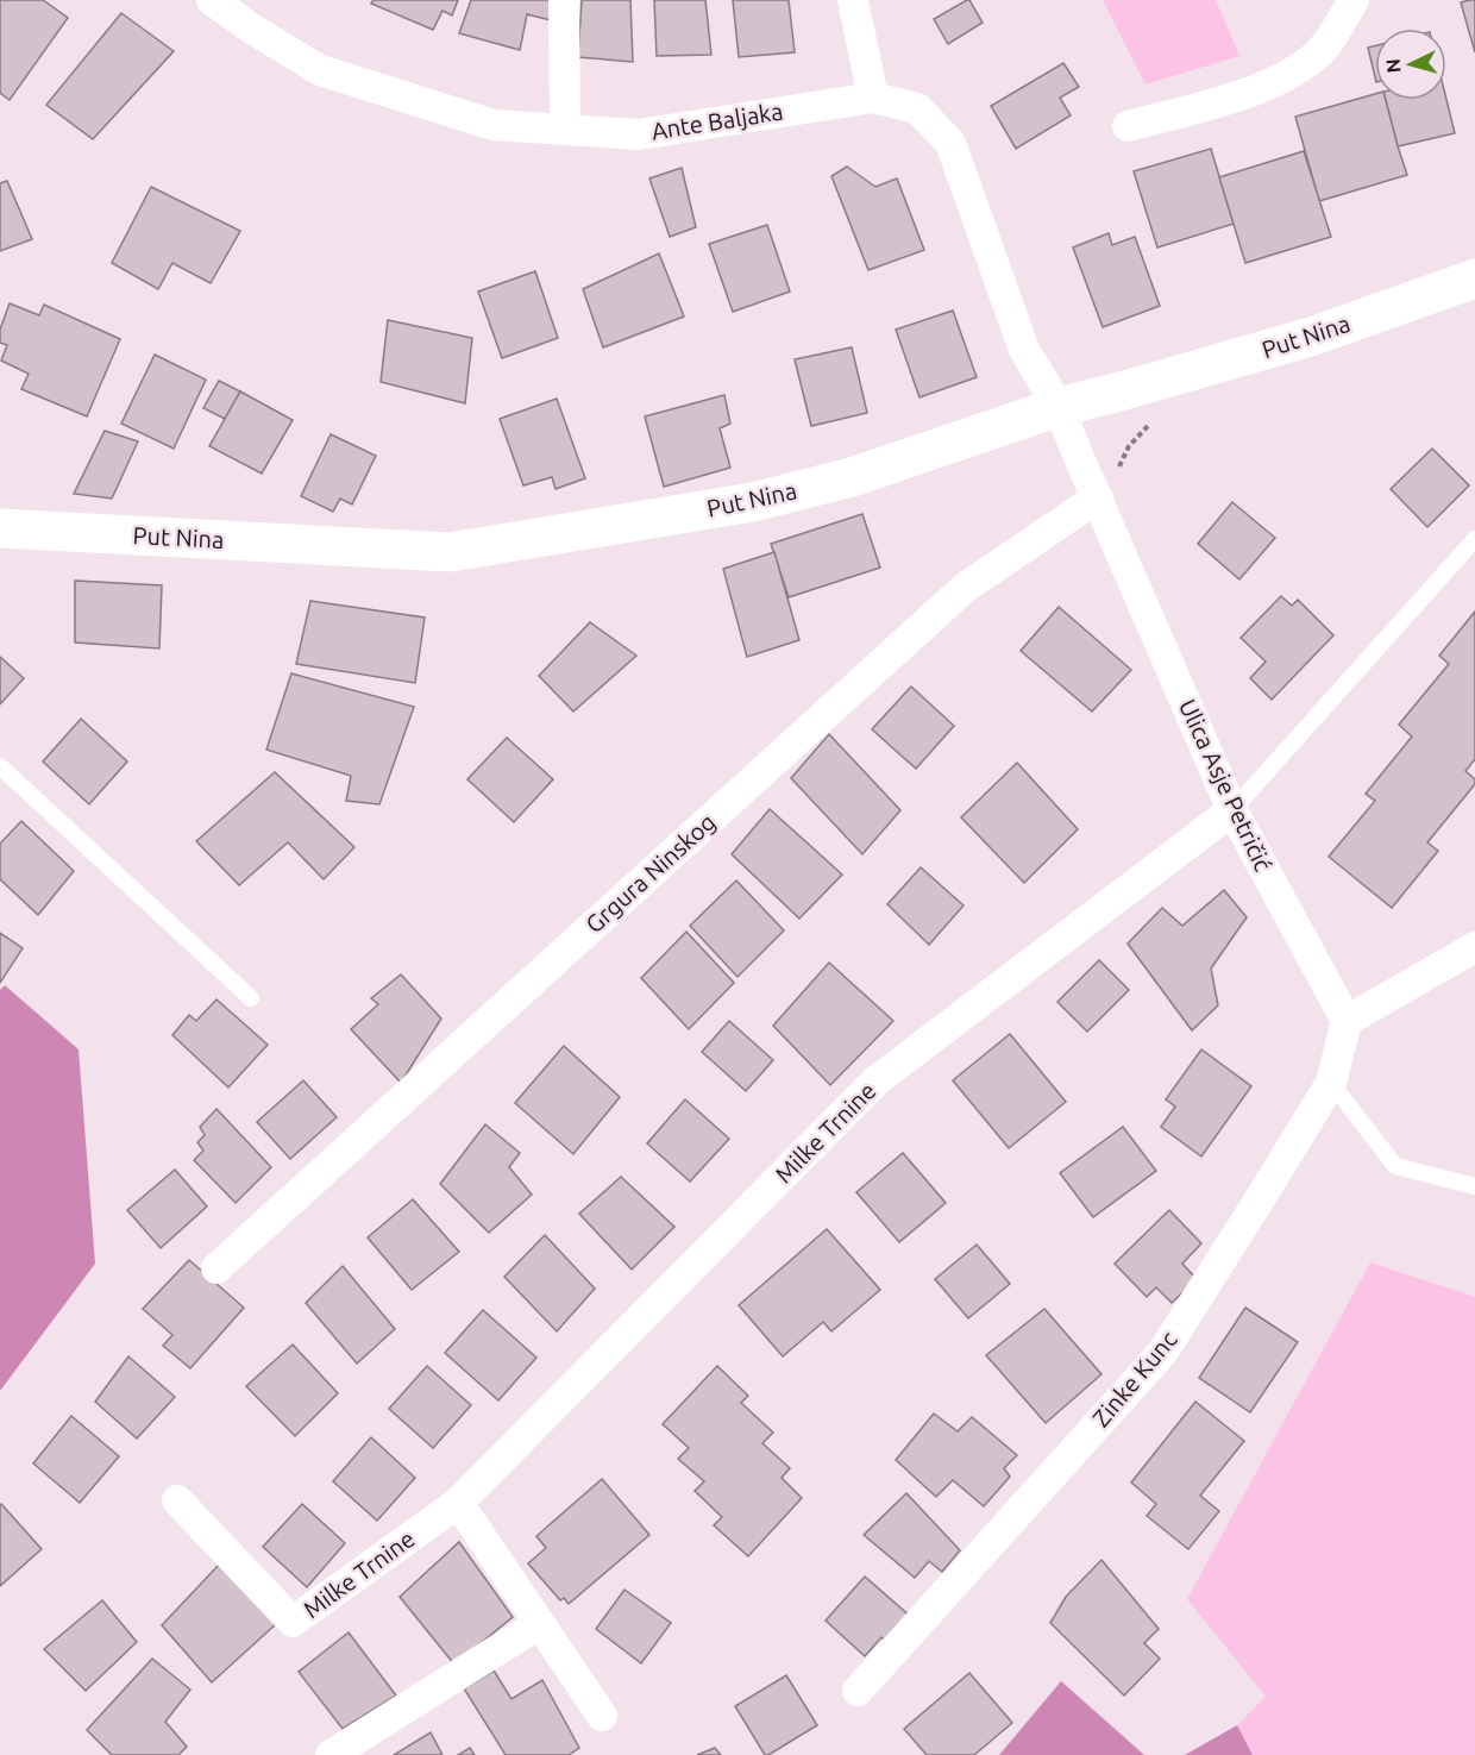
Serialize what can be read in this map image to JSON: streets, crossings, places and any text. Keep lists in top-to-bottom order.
{
  "streets": {
    "main road": ["Put Nina"],
    "street": [
      "Ante Baljaka",
      "Ulica Asje Petričić",
      "Grgura Ninskog",
      "Milke Trnine",
      "Zinke Kunc"
    ]
  },
  "crossings": [
    ["Ante Baljaka", "Put Nina"],
    ["Ante Baljaka", "Ulica Asje Petričić"],
    ["Put Nina", "Ulica Asje Petričić"],
    ["Ulica Asje Petričić", "Grgura Ninskog"],
    ["Ulica Asje Petričić", "Milke Trnine"],
    ["Ulica Asje Petričić", "Zinke Kunc"]
  ],
  "north": "left"
}
